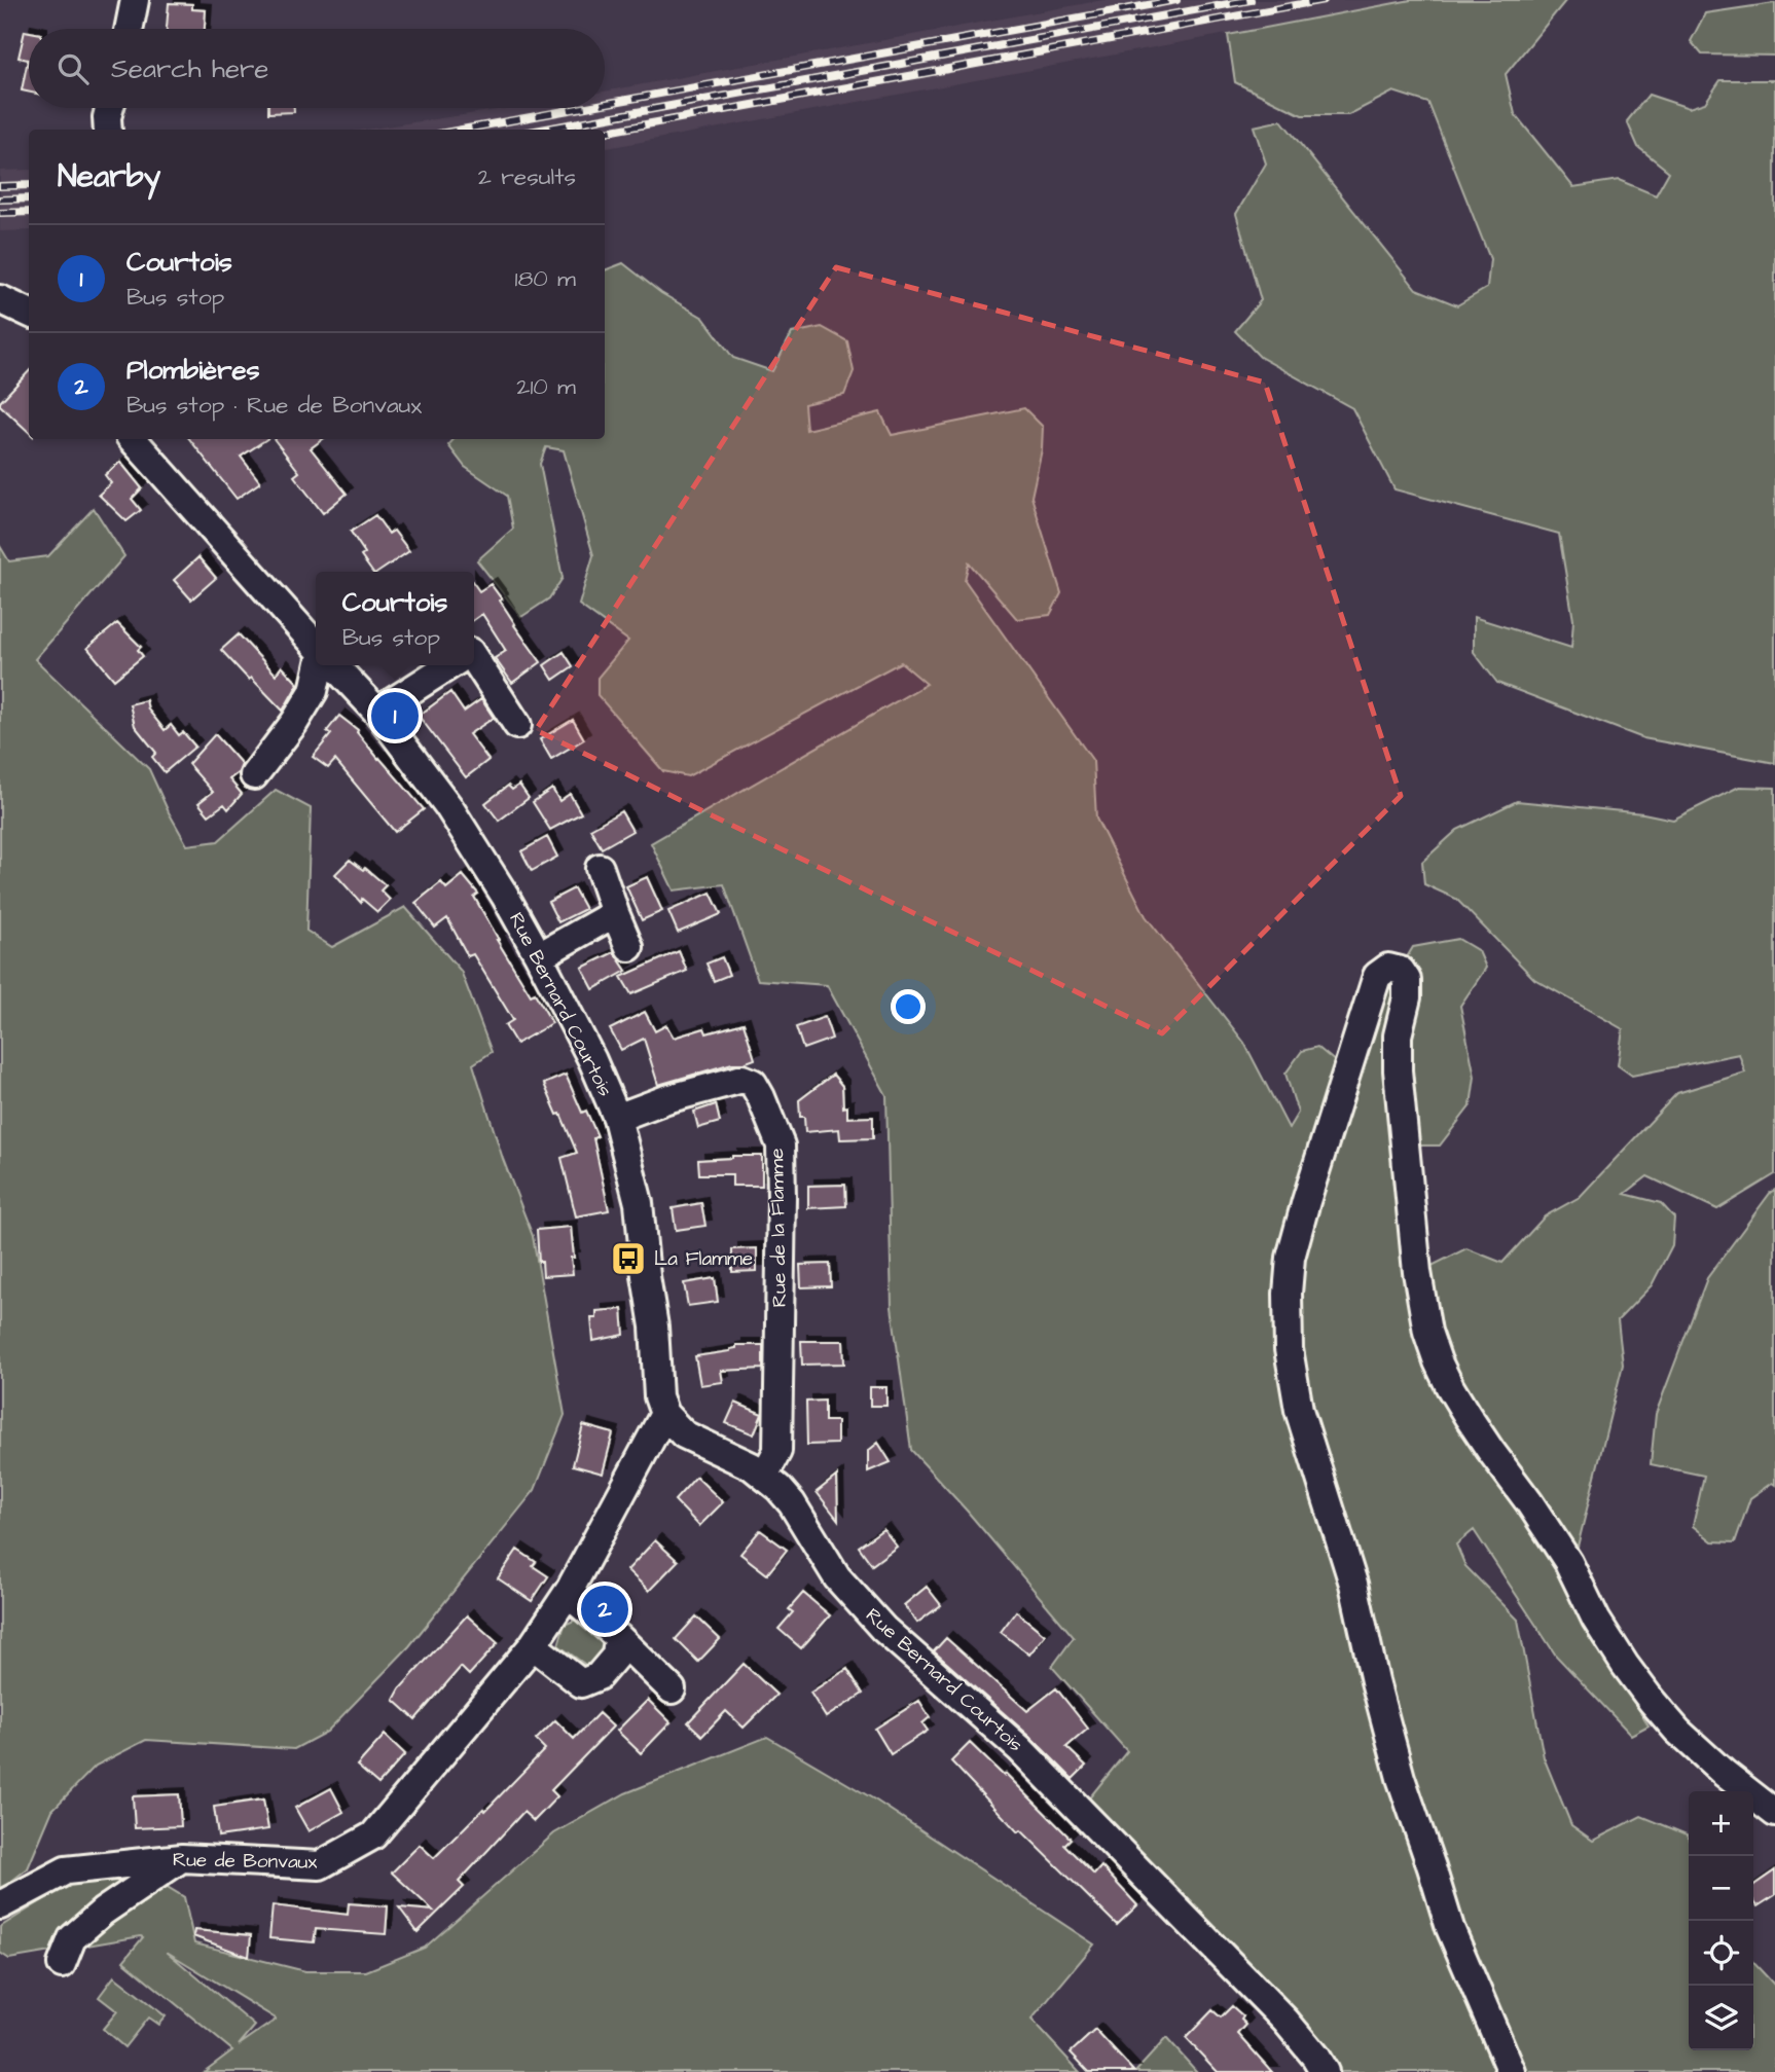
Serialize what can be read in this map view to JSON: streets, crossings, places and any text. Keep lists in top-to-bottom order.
{
  "streets": {
    "street": ["Rue Bernard Courtois", "Rue de la Flamme", "Rue de Bonvaux"]
  },
  "crossings": [
    ["Rue Bernard Courtois", "Rue de la Flamme"],
    ["Rue Bernard Courtois", "Rue de Bonvaux"]
  ],
  "places": {
    "bus stop": ["La Flamme"]
  },
  "page": {
    "search": "Search here",
    "heading": ["Nearby", "2 results"],
    "list": [
      {
        "mark": "1",
        "name": "Courtois",
        "note": "Bus stop",
        "value": "180 m"
      },
      {
        "mark": "2",
        "name": "Plombières",
        "note": "Bus stop · Rue de Bonvaux",
        "value": "210 m"
      }
    ],
    "popup": ["Courtois", "Bus stop"],
    "pins": ["1", "2"],
    "map_buttons": ["+", "−"]
  }
}
